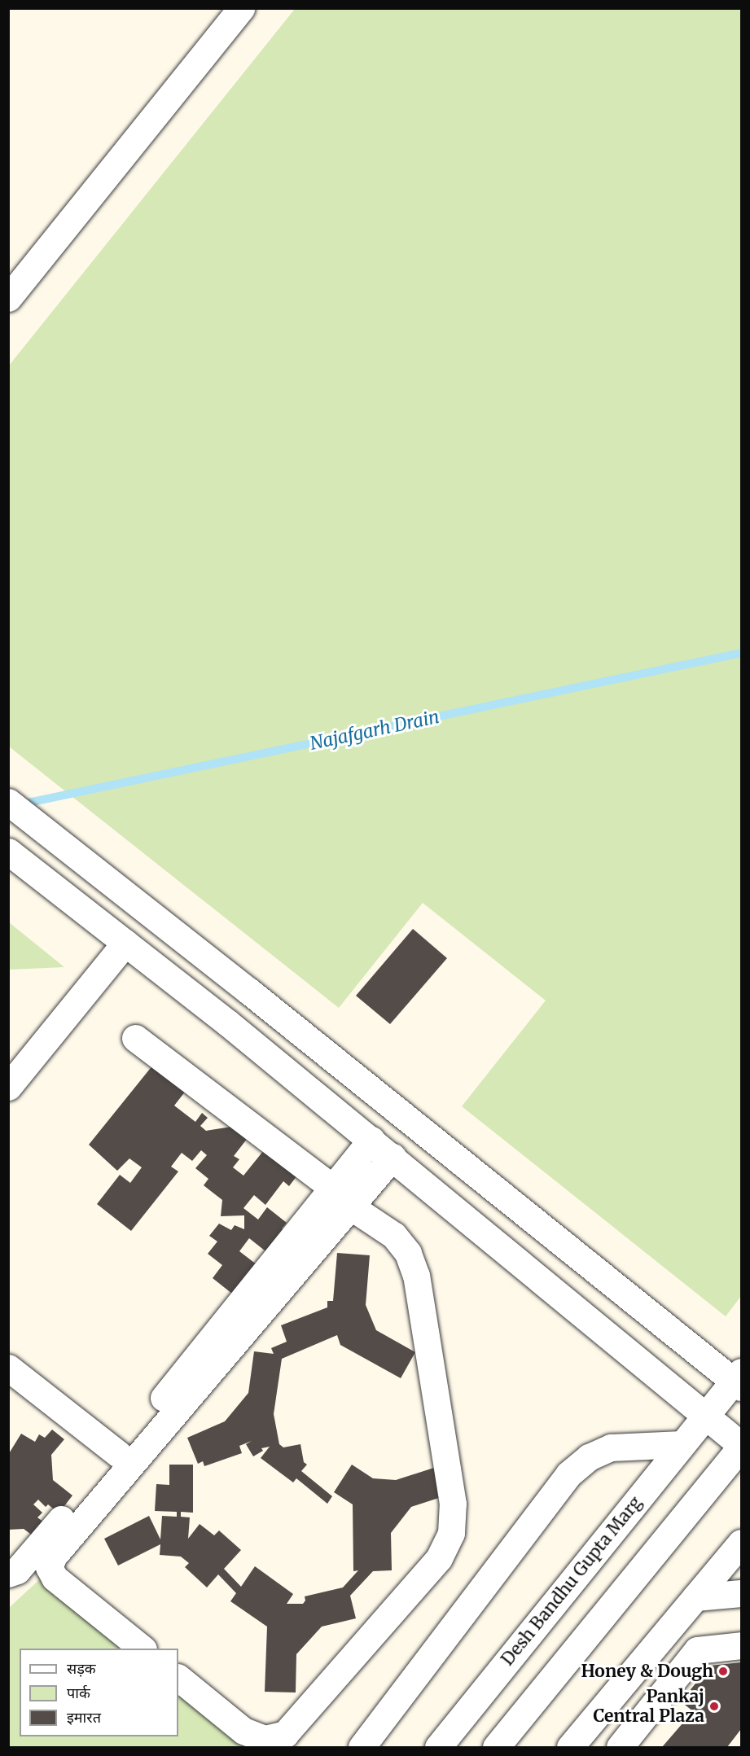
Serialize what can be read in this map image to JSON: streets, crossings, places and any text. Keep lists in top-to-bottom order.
{
  "streets": {
    "street": ["Desh Bandhu Gupta Marg"]
  },
  "water": ["Najafgarh Drain"],
  "places": ["Honey & Dough", "Pankaj Central Plaza"],
  "legend": ["सड़क", "पार्क", "इमारत"]
}
